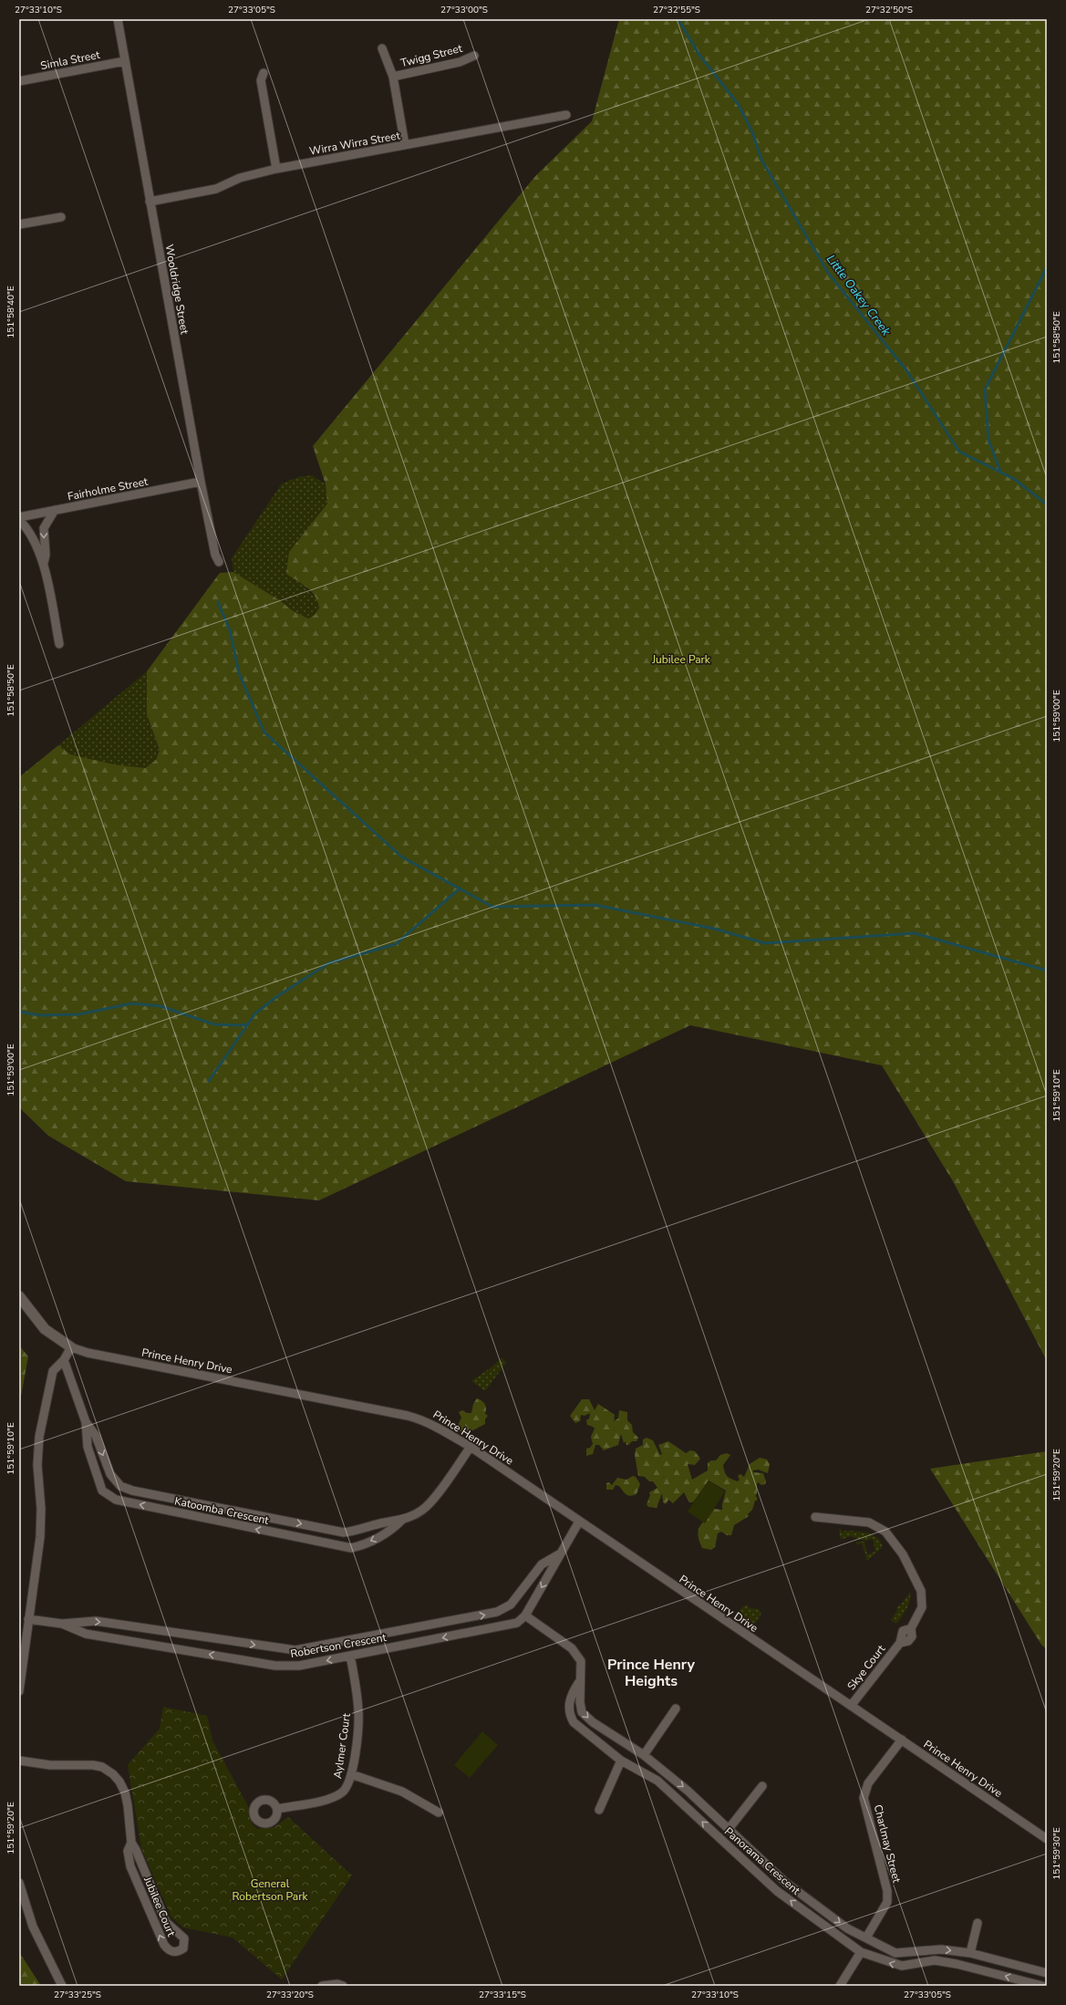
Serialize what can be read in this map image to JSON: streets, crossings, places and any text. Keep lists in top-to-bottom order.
{
  "streets": {
    "street": [
      "Twigg Street",
      "Simla Street",
      "Wirra Wirra Street",
      "Wooldridge Street",
      "Fairholme Street",
      "Prince Henry Drive",
      "Katoomba Crescent",
      "Robertson Crescent",
      "Skye Court",
      "Aylmer Court",
      "Charlmay Street",
      "Panorama Crescent",
      "Jubilee Court"
    ]
  },
  "crossings": [
    ["Simla Street", "Wooldridge Street"],
    ["Wirra Wirra Street", "Wooldridge Street"],
    ["Wooldridge Street", "Fairholme Street"],
    ["Prince Henry Drive", "Katoomba Crescent"],
    ["Prince Henry Drive", "Robertson Crescent"],
    ["Prince Henry Drive", "Skye Court"],
    ["Prince Henry Drive", "Charlmay Street"],
    ["Robertson Crescent", "Aylmer Court"],
    ["Robertson Crescent", "Panorama Crescent"],
    ["Charlmay Street", "Panorama Crescent"]
  ],
  "districts": ["Prince Henry Heights"],
  "water": ["Little Oakey Creek"],
  "parks": ["Jubilee Park", "General Robertson Park"],
  "coordinates": [
    "27°33'10\"S",
    "27°33'05\"S",
    "27°33'00\"S",
    "27°32'55\"S",
    "27°32'50\"S",
    "151°58'40\"E",
    "151°58'50\"E",
    "151°59'00\"E",
    "151°59'10\"E",
    "151°59'20\"E",
    "151°59'30\"E",
    "27°33'25\"S",
    "27°33'20\"S",
    "27°33'15\"S"
  ]
}
